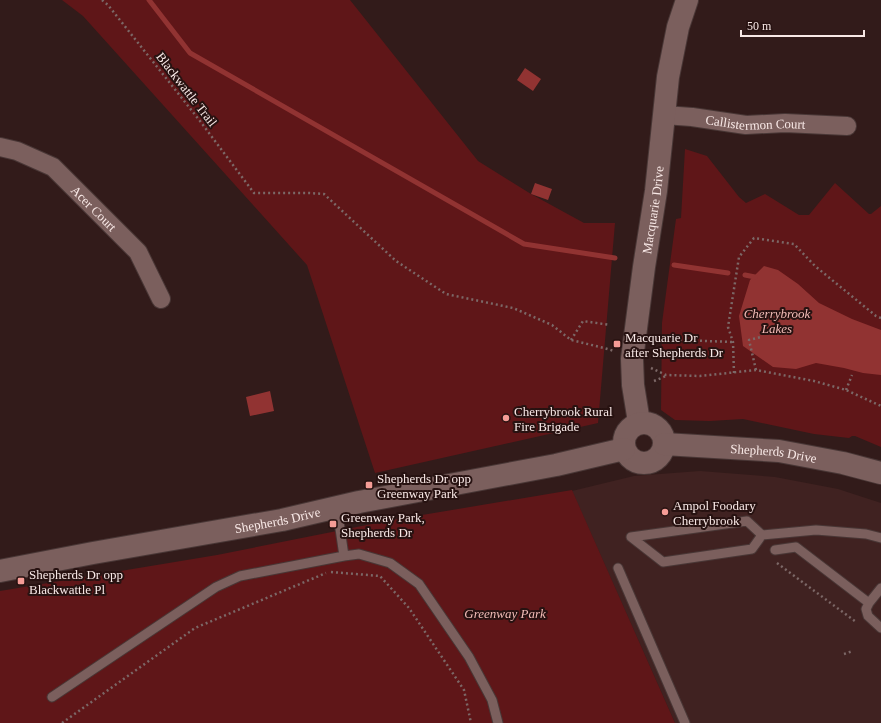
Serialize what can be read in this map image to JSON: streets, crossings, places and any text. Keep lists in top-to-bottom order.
{
  "streets": {
    "main road": ["Macquarie Drive", "Shepherds Drive"],
    "street": ["Callistermon Court", "Acer Court"],
    "path": ["Blackwattle Trail"]
  },
  "crossings": [
    ["Callistermon Court", "Macquarie Drive"],
    ["Macquarie Drive", "Shepherds Drive"]
  ],
  "parks": ["Cherrybrook Lakes", "Greenway Park"],
  "places": {
    "transit": [
      "Macquarie Dr after Shepherds Dr",
      "Shepherds Dr opp Greenway Park",
      "Greenway Park, Shepherds Dr",
      "Shepherds Dr opp Blackwattle Pl"
    ],
    "other": ["Cherrybrook Rural Fire Brigade", "Ampol Foodary Cherrybrook"]
  },
  "scale_bar": "50 m"
}
